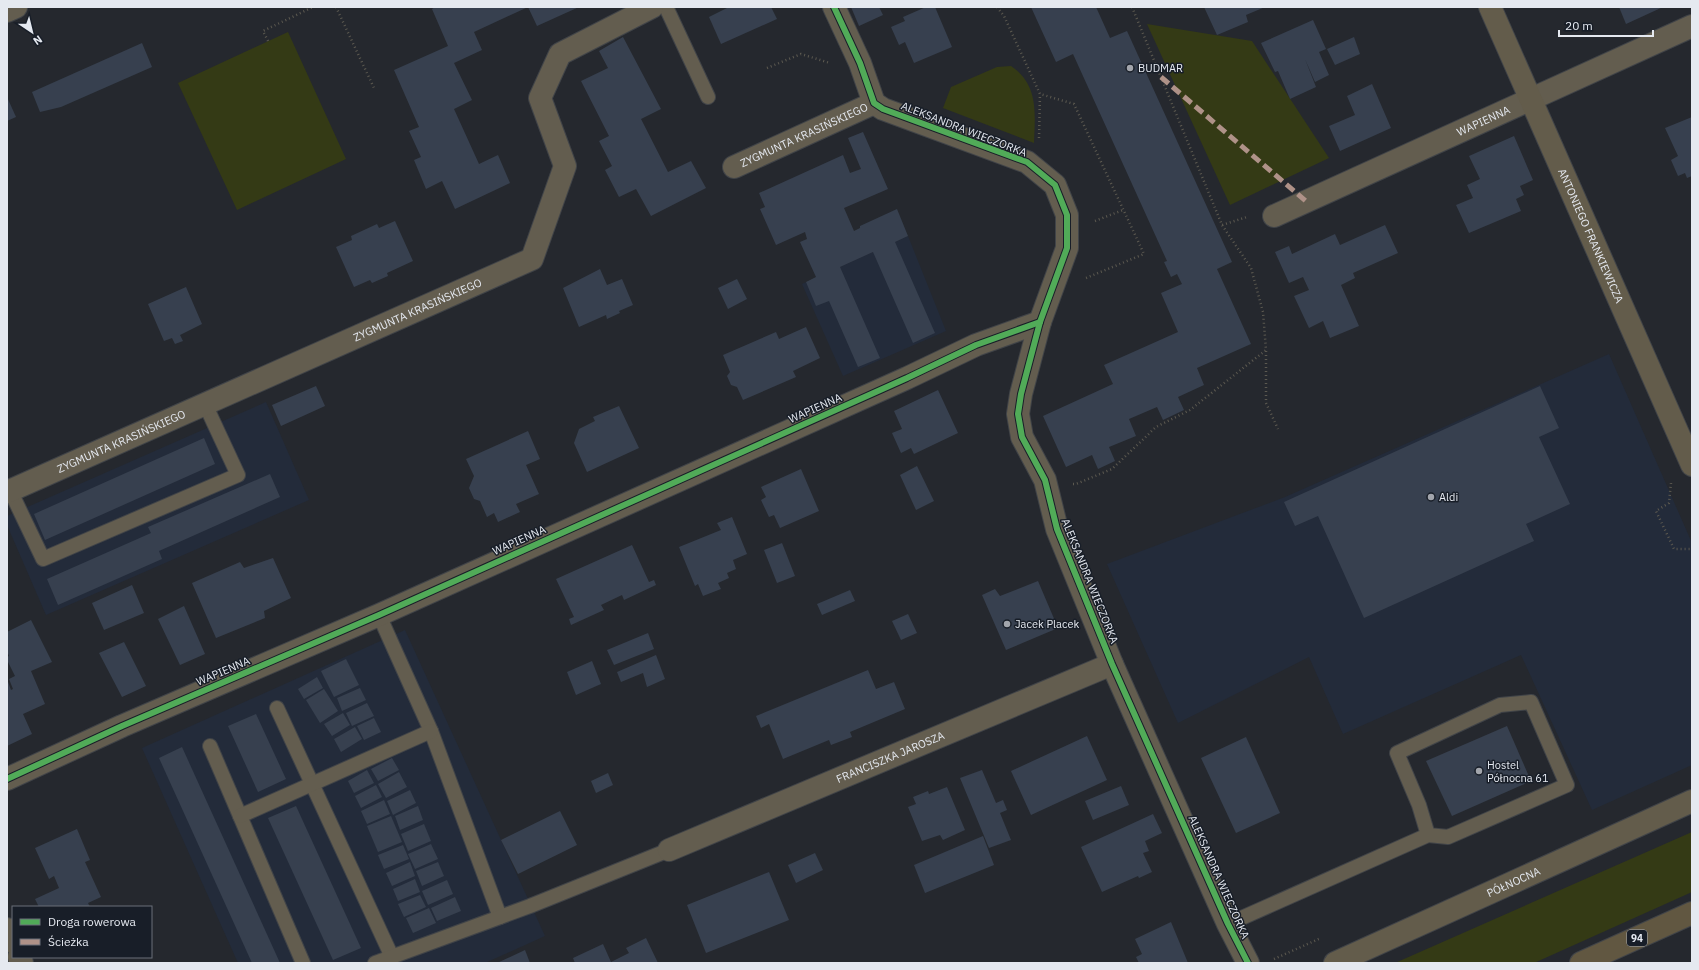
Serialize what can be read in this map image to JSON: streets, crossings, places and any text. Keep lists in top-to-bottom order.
{
  "streets": {
    "main road": ["94"],
    "street": [
      "WAPIENNA",
      "ALEKSANDRA WIECZORKA",
      "ZYGMUNTA KRASIŃSKIEGO",
      "ANTONIEGO FRANKIEWICZA",
      "FRANCISZKA JAROSZA",
      "PÓŁNOCNA"
    ]
  },
  "crossings": [
    ["WAPIENNA", "ALEKSANDRA WIECZORKA"],
    ["WAPIENNA", "ANTONIEGO FRANKIEWICZA"],
    ["ALEKSANDRA WIECZORKA", "ZYGMUNTA KRASIŃSKIEGO"],
    ["ALEKSANDRA WIECZORKA", "FRANCISZKA JAROSZA"]
  ],
  "places": [
    "BUDMAR",
    "Aldi",
    "Jacek Placek",
    "Hostel Północna 61"
  ],
  "legend": ["Droga rowerowa", "Ścieżka"],
  "scale_bar": "20 m",
  "north": "bottom right"
}
